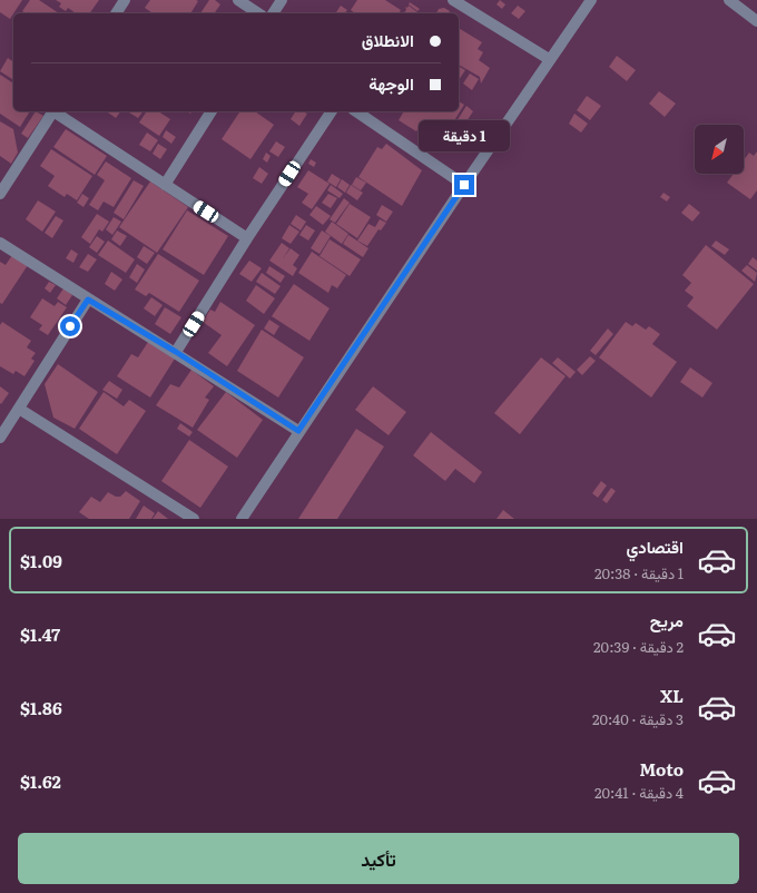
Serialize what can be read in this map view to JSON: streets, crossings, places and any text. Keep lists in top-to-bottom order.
{
  "north": "bottom left",
  "page": {
    "banner": ["الانطلاق", "الوجهة"],
    "bubble": "1 دقيقة",
    "list": [
      {
        "name": "اقتصادي",
        "note": "1 دقيقة · 20:38",
        "value": "$1.09"
      },
      {
        "name": "مريح",
        "note": "2 دقيقة · 20:39",
        "value": "$1.47"
      },
      {
        "name": "XL",
        "note": "3 دقيقة · 20:40",
        "value": "$1.86"
      },
      {
        "name": "Moto",
        "note": "4 دقيقة · 20:41",
        "value": "$1.62"
      }
    ],
    "buttons": "تأكيد"
  }
}
